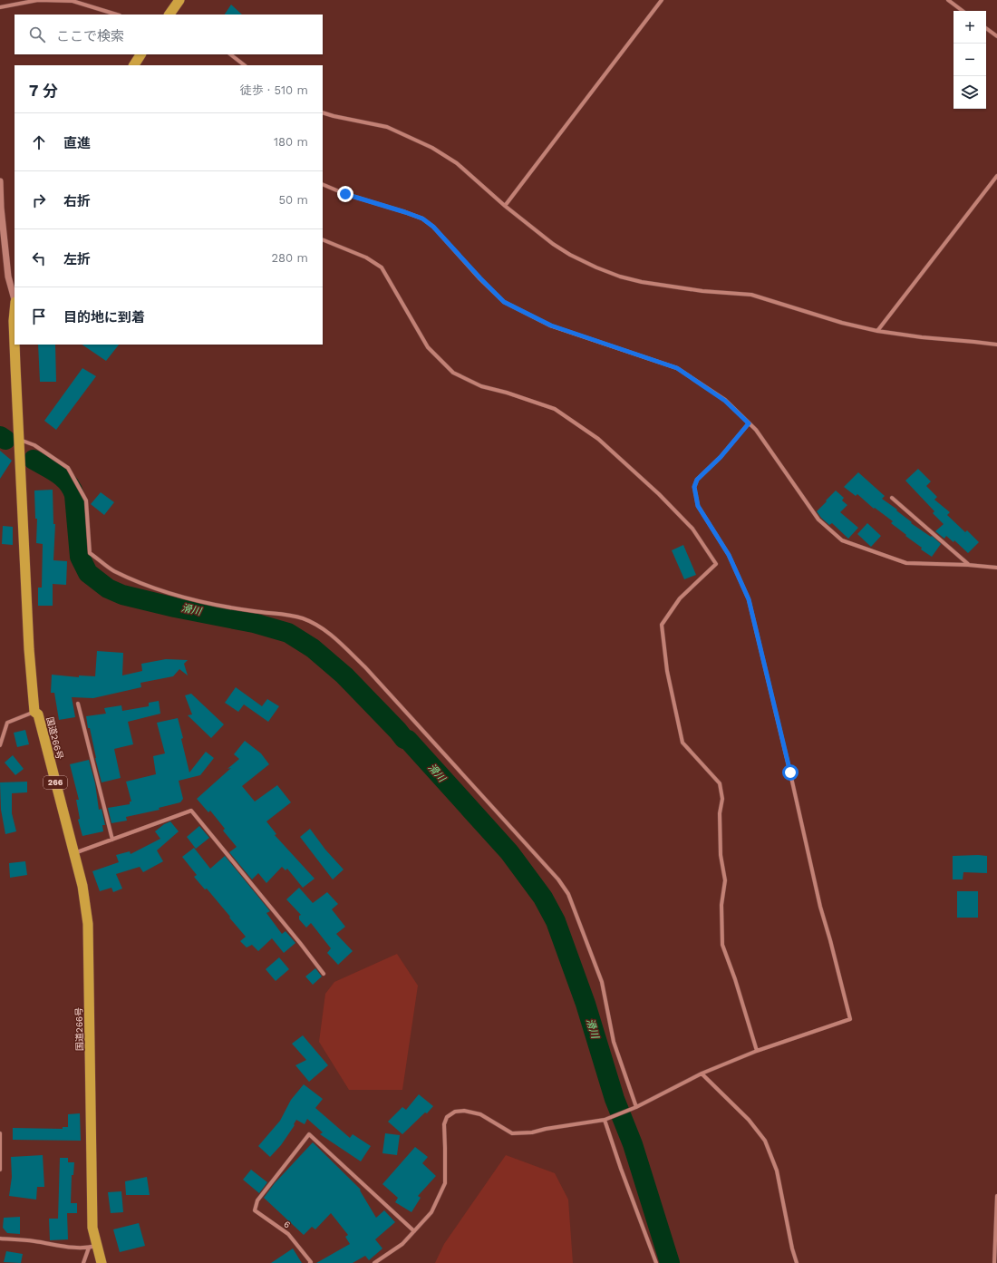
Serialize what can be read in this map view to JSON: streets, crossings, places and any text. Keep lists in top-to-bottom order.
{
  "streets": {
    "highway": ["国道266号", "266"],
    "street": ["6"]
  },
  "water": ["滑川"],
  "page": {
    "map_buttons": ["+", "−"],
    "search": "ここで検索",
    "heading": ["7 分", "徒歩 · 510 m"],
    "list": [
      ["直進", "180 m"],
      ["右折", "50 m"],
      ["左折", "280 m"],
      "目的地に到着"
    ]
  }
}
